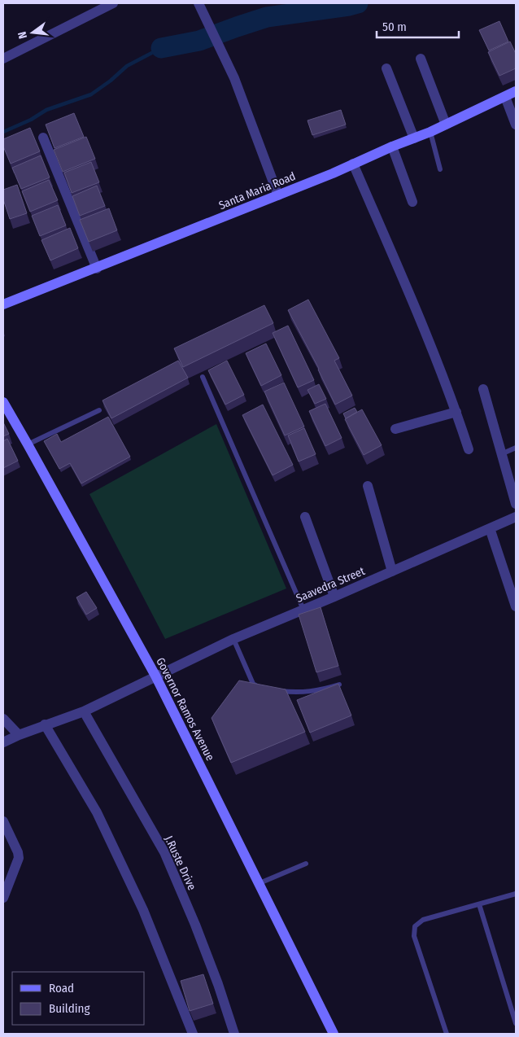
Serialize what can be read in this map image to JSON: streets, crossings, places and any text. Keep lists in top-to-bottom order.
{
  "streets": {
    "main road": ["Santa Maria Road", "Governor Ramos Avenue"],
    "street": ["Saavedra Street", "J.Ruste Drive"]
  },
  "crossings": [
    ["Saavedra Street", "Governor Ramos Avenue"],
    ["Saavedra Street", "J.Ruste Drive"]
  ],
  "legend": ["Road", "Building"],
  "scale_bar": "50 m",
  "north": "left"
}
